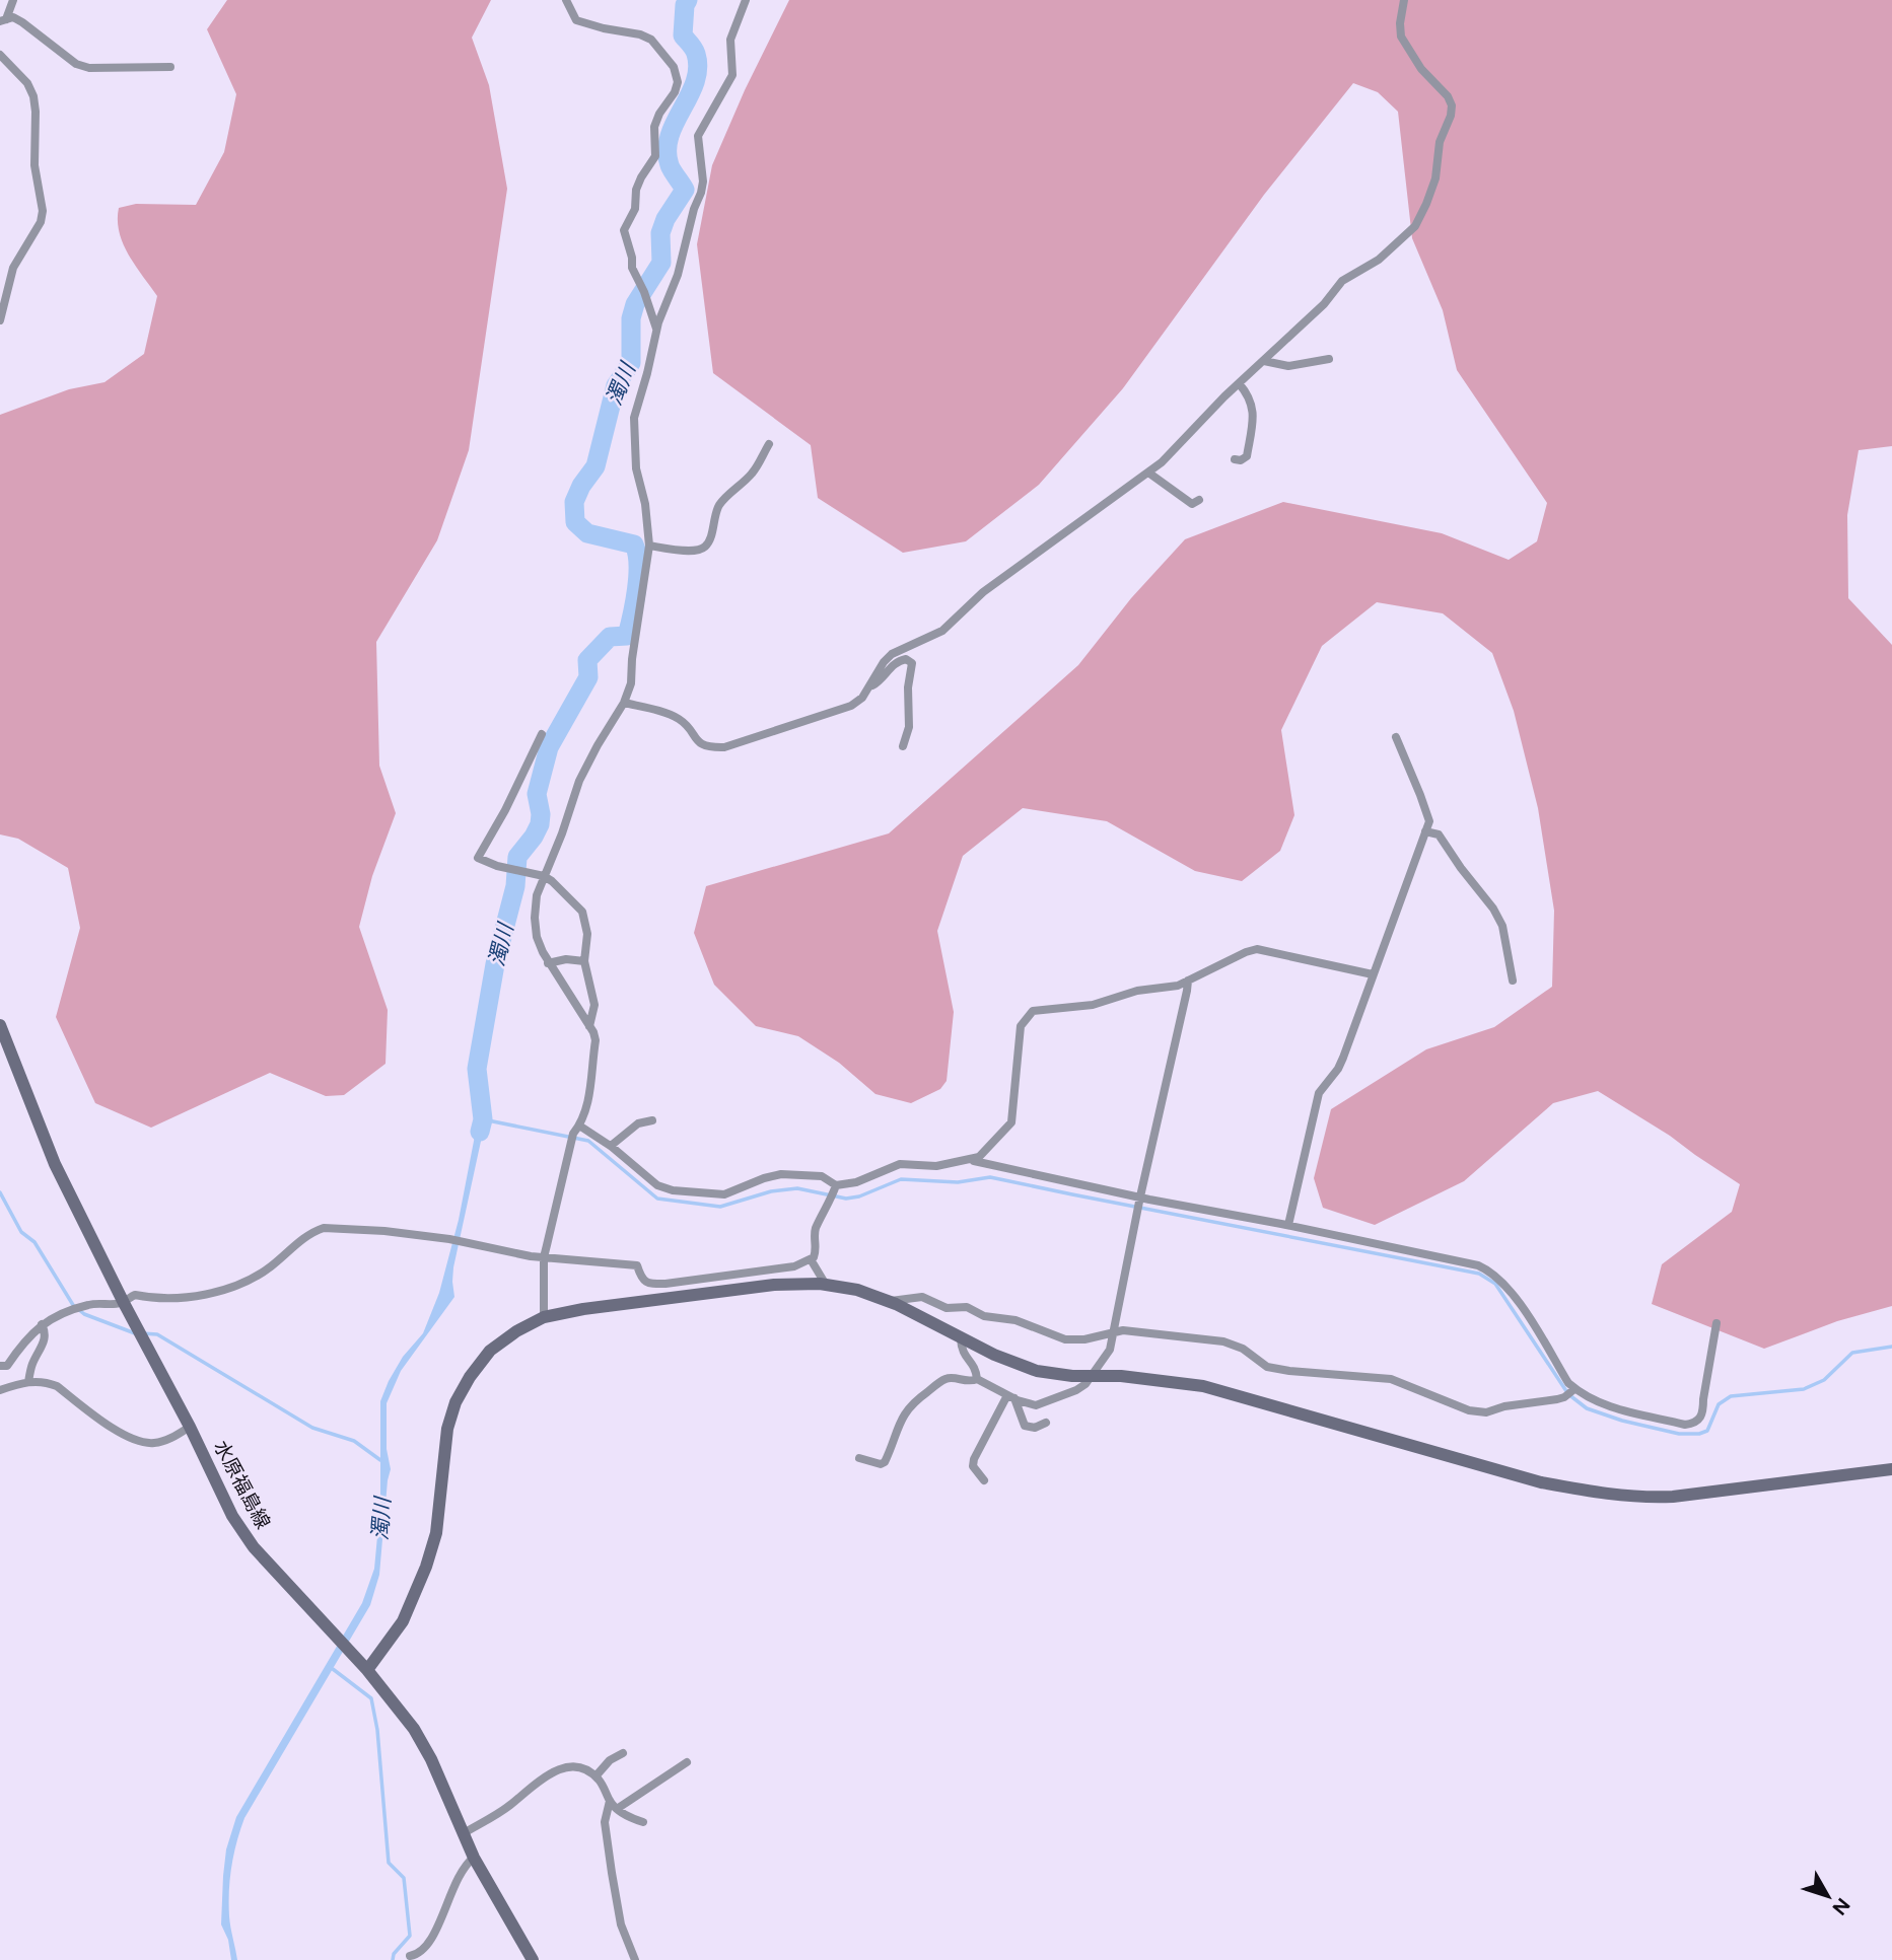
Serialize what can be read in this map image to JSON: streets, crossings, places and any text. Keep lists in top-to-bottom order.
{
  "streets": {
    "street": ["水原福島線"]
  },
  "water": ["濁川"],
  "north": "bottom right"
}
